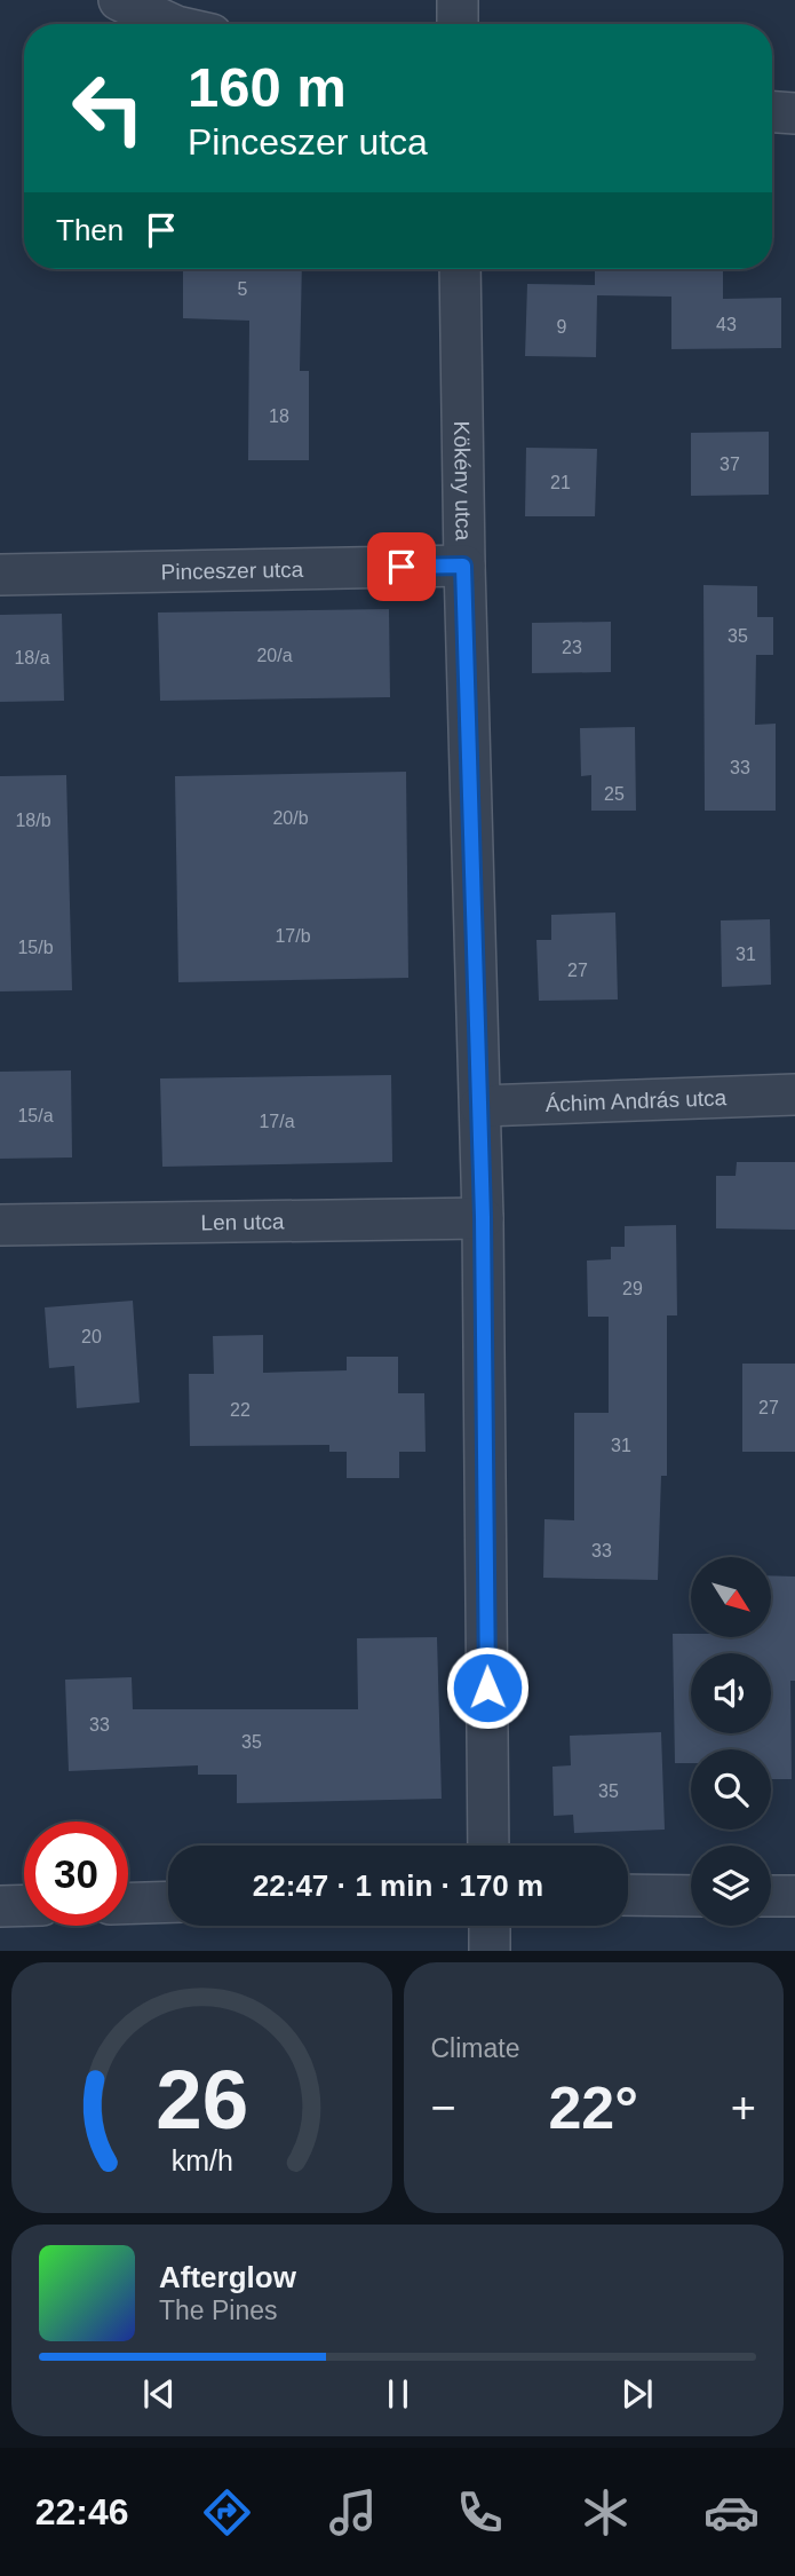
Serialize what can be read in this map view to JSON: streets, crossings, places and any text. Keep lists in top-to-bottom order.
{
  "streets": {
    "street": [
      "Kökény utca",
      "Pinceszer utca",
      "Áchim András utca",
      "Len utca"
    ]
  },
  "crossings": [
    ["Kökény utca", "Pinceszer utca"],
    ["Kökény utca", "Áchim András utca"],
    ["Kökény utca", "Len utca"]
  ],
  "house_numbers": [
    "5",
    "43",
    "9",
    "18",
    "37",
    "21",
    "35",
    "23",
    "20/a",
    "18/a",
    "33",
    "25",
    "20/b",
    "18/b",
    "17/b",
    "15/b",
    "31",
    "27",
    "15/a",
    "17/a",
    "29",
    "20",
    "27",
    "22",
    "31",
    "33",
    "33",
    "35",
    "35"
  ],
  "north": "bottom right",
  "page": {
    "turn": ["160 m", "Pinceszer utca"],
    "then": "Then",
    "limit": "30",
    "trip": "22:47 · 1 min · 170 m",
    "tile": "Climate",
    "heat": ["−", "22°", "+"],
    "song": ["Afterglow", "The Pines"],
    "tabs": "22:46",
    "gauge": ["26", "km/h"]
  }
}
